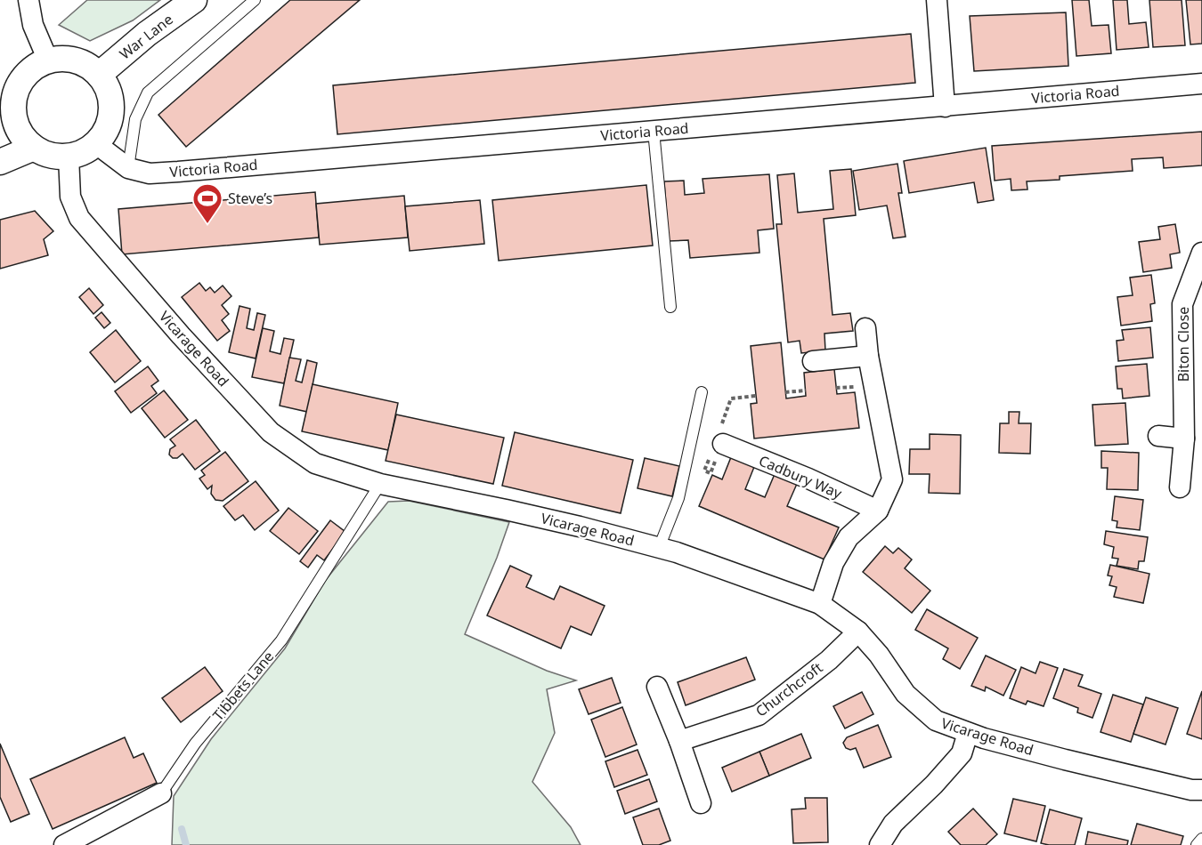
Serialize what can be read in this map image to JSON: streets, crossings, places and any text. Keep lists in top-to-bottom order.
{
  "streets": {
    "street": [
      "War Lane",
      "Victoria Road",
      "Biton Close",
      "Vicarage Road",
      "Cadbury Way",
      "Tibbets Lane",
      "Churchcroft"
    ]
  },
  "crossings": [
    ["War Lane", "Victoria Road"],
    ["War Lane", "Vicarage Road"],
    ["Victoria Road", "Vicarage Road"],
    ["Vicarage Road", "Tibbets Lane"],
    ["Vicarage Road", "Churchcroft"]
  ],
  "places": {
    "sports": ["Steve’s"]
  }
}
